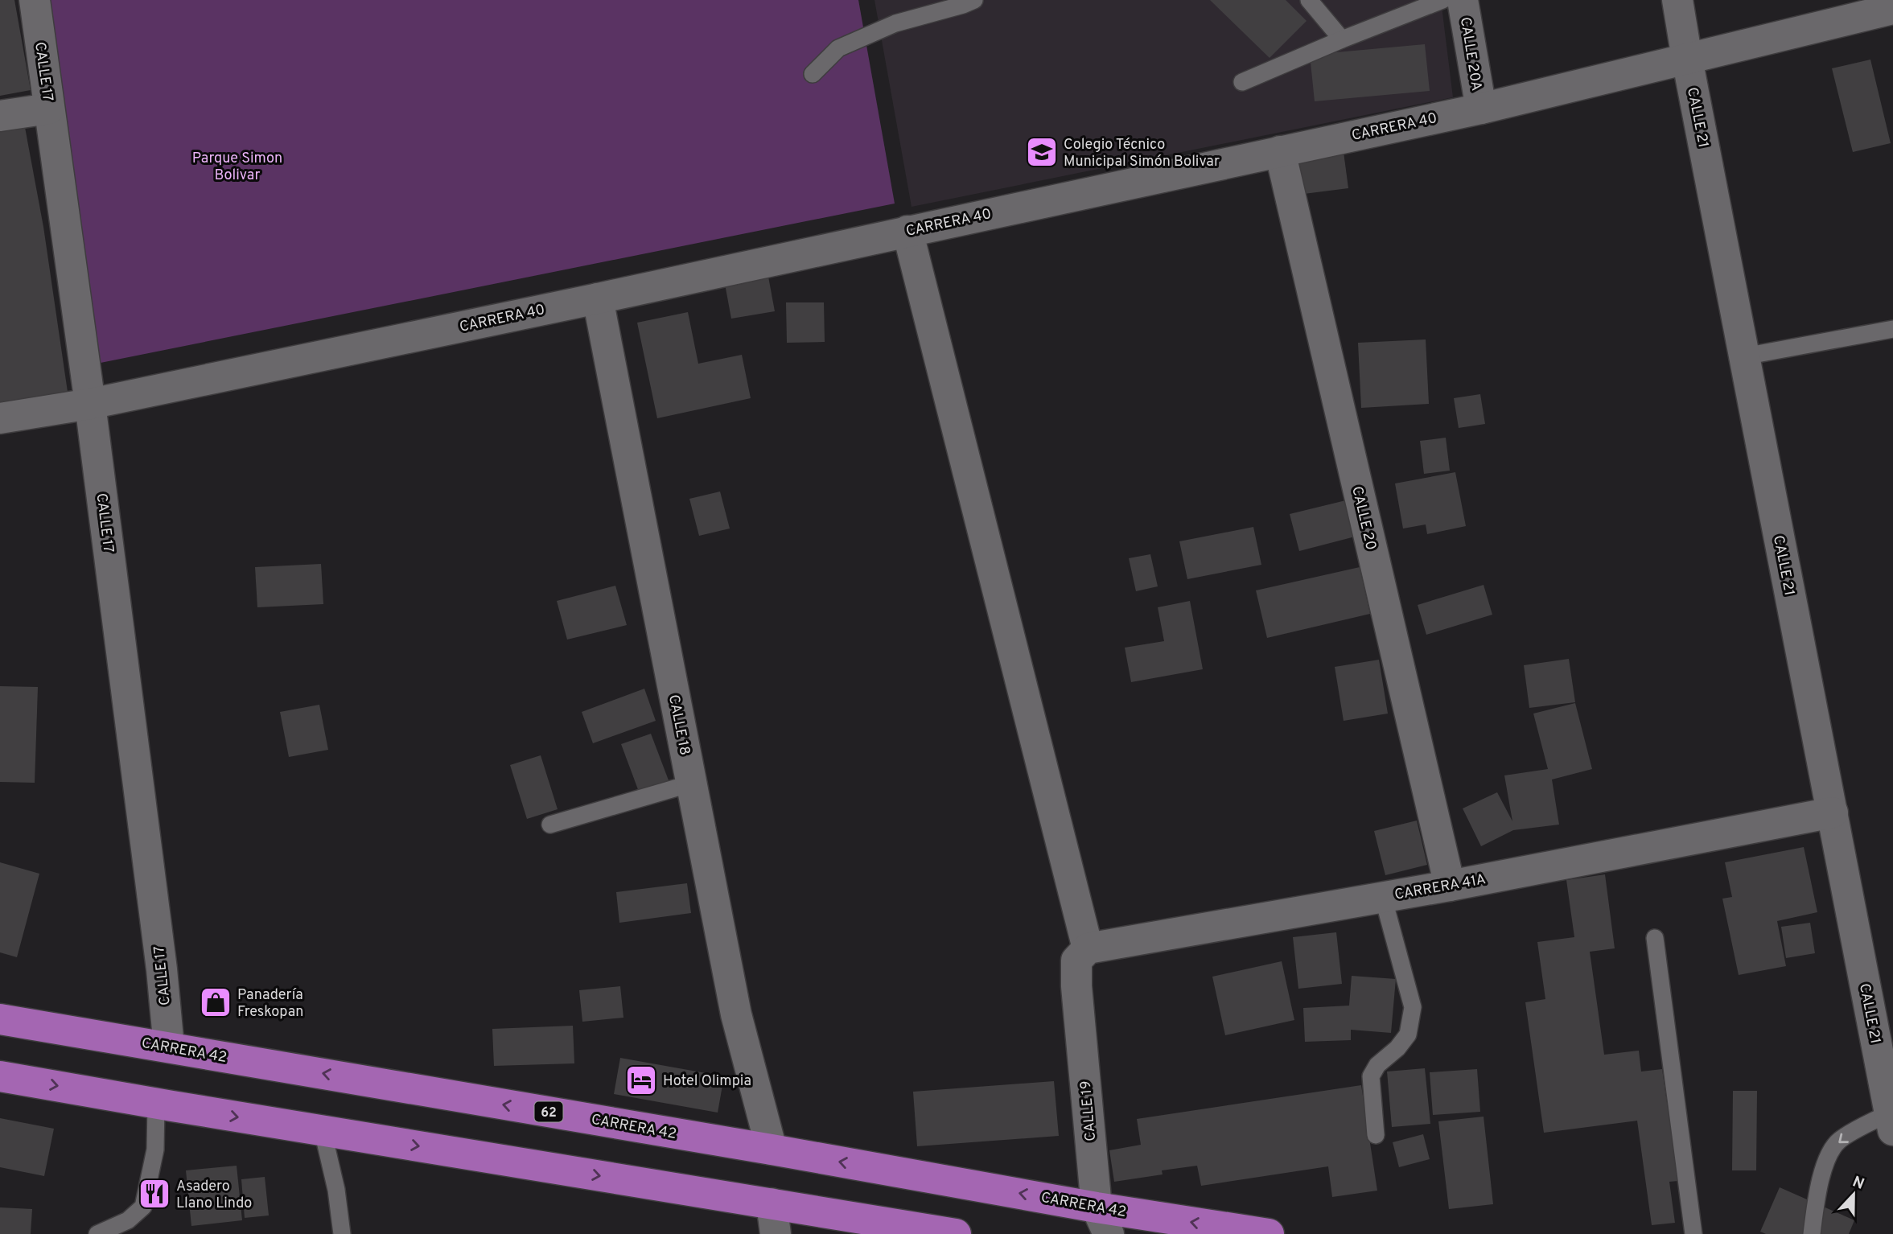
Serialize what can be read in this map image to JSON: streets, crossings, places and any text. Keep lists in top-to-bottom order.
{
  "streets": {
    "highway": ["CARRERA 42", "62"],
    "street": [
      "CALLE 20A",
      "CALLE 17",
      "CALLE 21",
      "CARRERA 40",
      "CALLE 20",
      "CALLE 18",
      "CARRERA 41A",
      "CALLE 19"
    ]
  },
  "crossings": [
    ["CALLE 20A", "CARRERA 40"],
    ["CALLE 17", "CARRERA 40"],
    ["CALLE 17", "CARRERA 42"],
    ["CALLE 21", "CARRERA 40"],
    ["CALLE 21", "CARRERA 41A"],
    ["CARRERA 40", "CALLE 20"],
    ["CARRERA 40", "CALLE 18"],
    ["CALLE 20", "CARRERA 41A"],
    ["CALLE 18", "CARRERA 42"],
    ["CARRERA 41A", "CALLE 19"],
    ["CARRERA 42", "CALLE 19"]
  ],
  "parks": ["Parque Simon Bolivar"],
  "places": {
    "school or university": ["Colegio Técnico Municipal Simón Bolivar"],
    "shop": ["Panadería Freskopan"],
    "hotel": ["Hotel Olimpia"],
    "restaurant": ["Asadero Llano Lindo"]
  },
  "north": "top"
}
